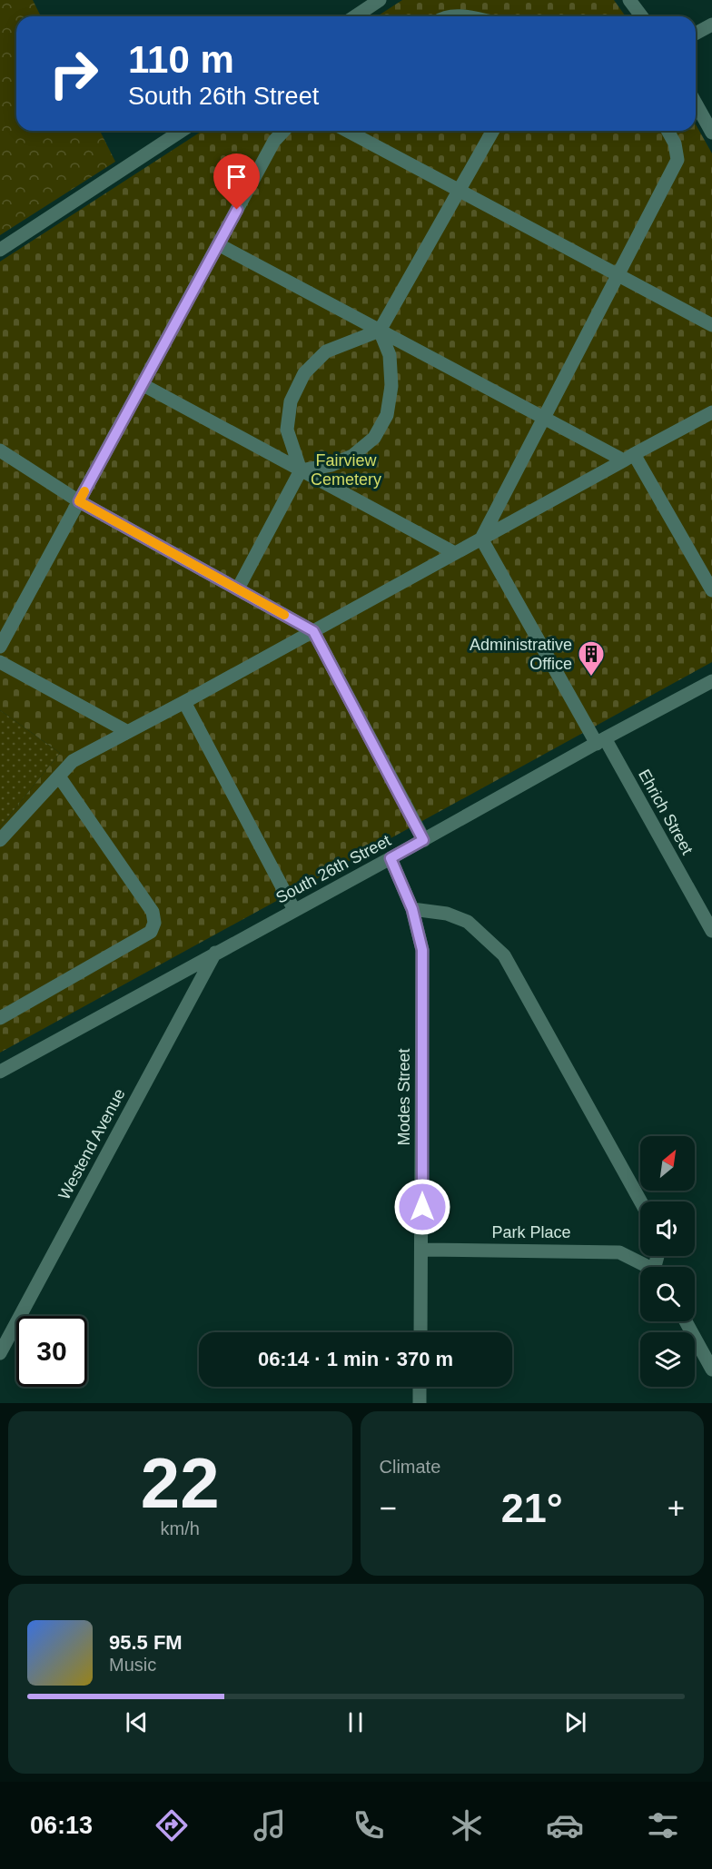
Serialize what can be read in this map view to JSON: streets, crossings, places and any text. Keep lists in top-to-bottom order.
{
  "streets": {
    "street": [
      "Ehrich Street",
      "South 26th Street",
      "Modes Street",
      "Westend Avenue",
      "Park Place"
    ]
  },
  "crossings": [
    ["Ehrich Street", "South 26th Street"],
    ["South 26th Street", "Modes Street"],
    ["South 26th Street", "Westend Avenue"],
    ["Modes Street", "Park Place"]
  ],
  "parks": ["Fairview Cemetery"],
  "places": {
    "building": ["Administrative Office"]
  },
  "north": "top right",
  "page": {
    "turn": ["110 m", "South 26th Street"],
    "limit": "30",
    "trip": "06:14 · 1 min · 370 m",
    "tile": [
      ["22", "km/h"],
      "Climate"
    ],
    "heat": ["−", "21°", "+"],
    "song": ["95.5 FM", "Music"],
    "tabs": "06:13"
  }
}
